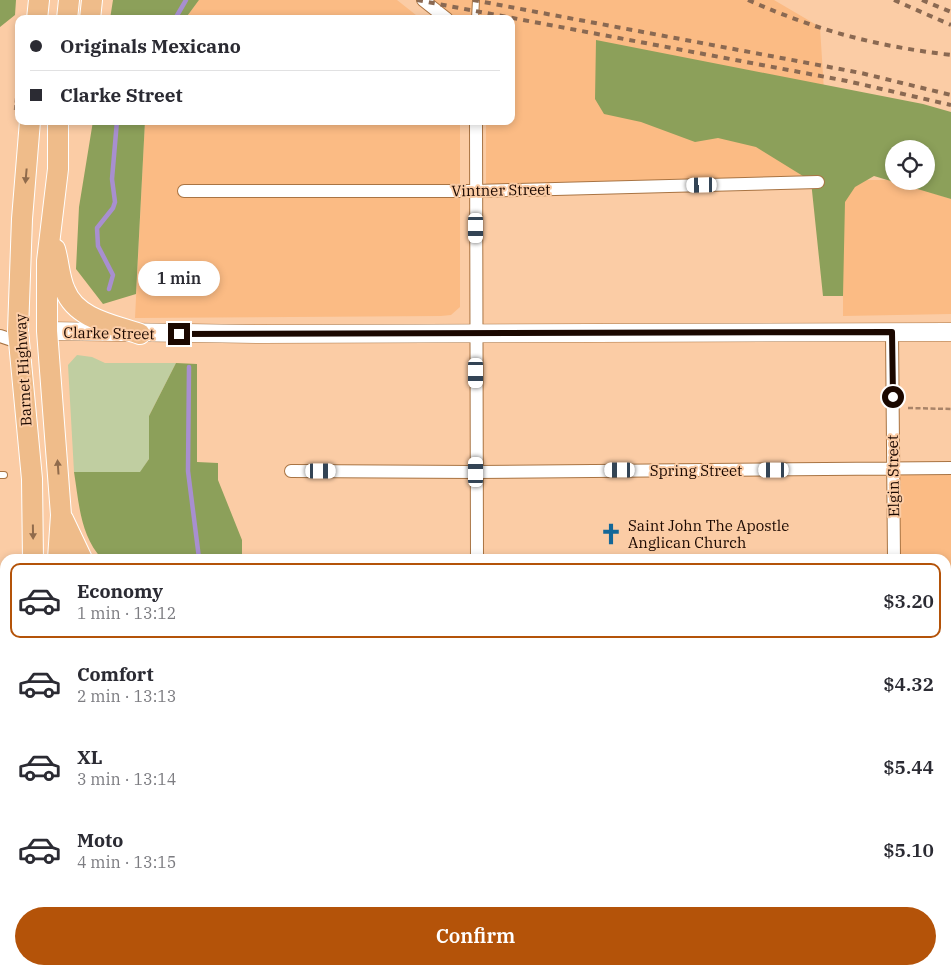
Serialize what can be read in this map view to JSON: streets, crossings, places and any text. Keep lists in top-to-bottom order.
{
  "streets": {
    "main road": ["Clarke Street", "Barnet Highway"],
    "street": ["Vintner Street", "Spring Street", "Elgin Street"]
  },
  "crossings": [
    ["Clarke Street", "Barnet Highway"],
    ["Clarke Street", "Elgin Street"],
    ["Spring Street", "Elgin Street"]
  ],
  "places": {
    "church": ["Saint John The Apostle Anglican Church"]
  },
  "page": {
    "banner": ["Originals Mexicano", "Clarke Street"],
    "bubble": "1 min",
    "list": [
      {
        "name": "Economy",
        "note": "1 min · 13:12",
        "value": "$3.20"
      },
      {
        "name": "Comfort",
        "note": "2 min · 13:13",
        "value": "$4.32"
      },
      {
        "name": "XL",
        "note": "3 min · 13:14",
        "value": "$5.44"
      },
      {
        "name": "Moto",
        "note": "4 min · 13:15",
        "value": "$5.10"
      }
    ],
    "buttons": "Confirm"
  }
}
